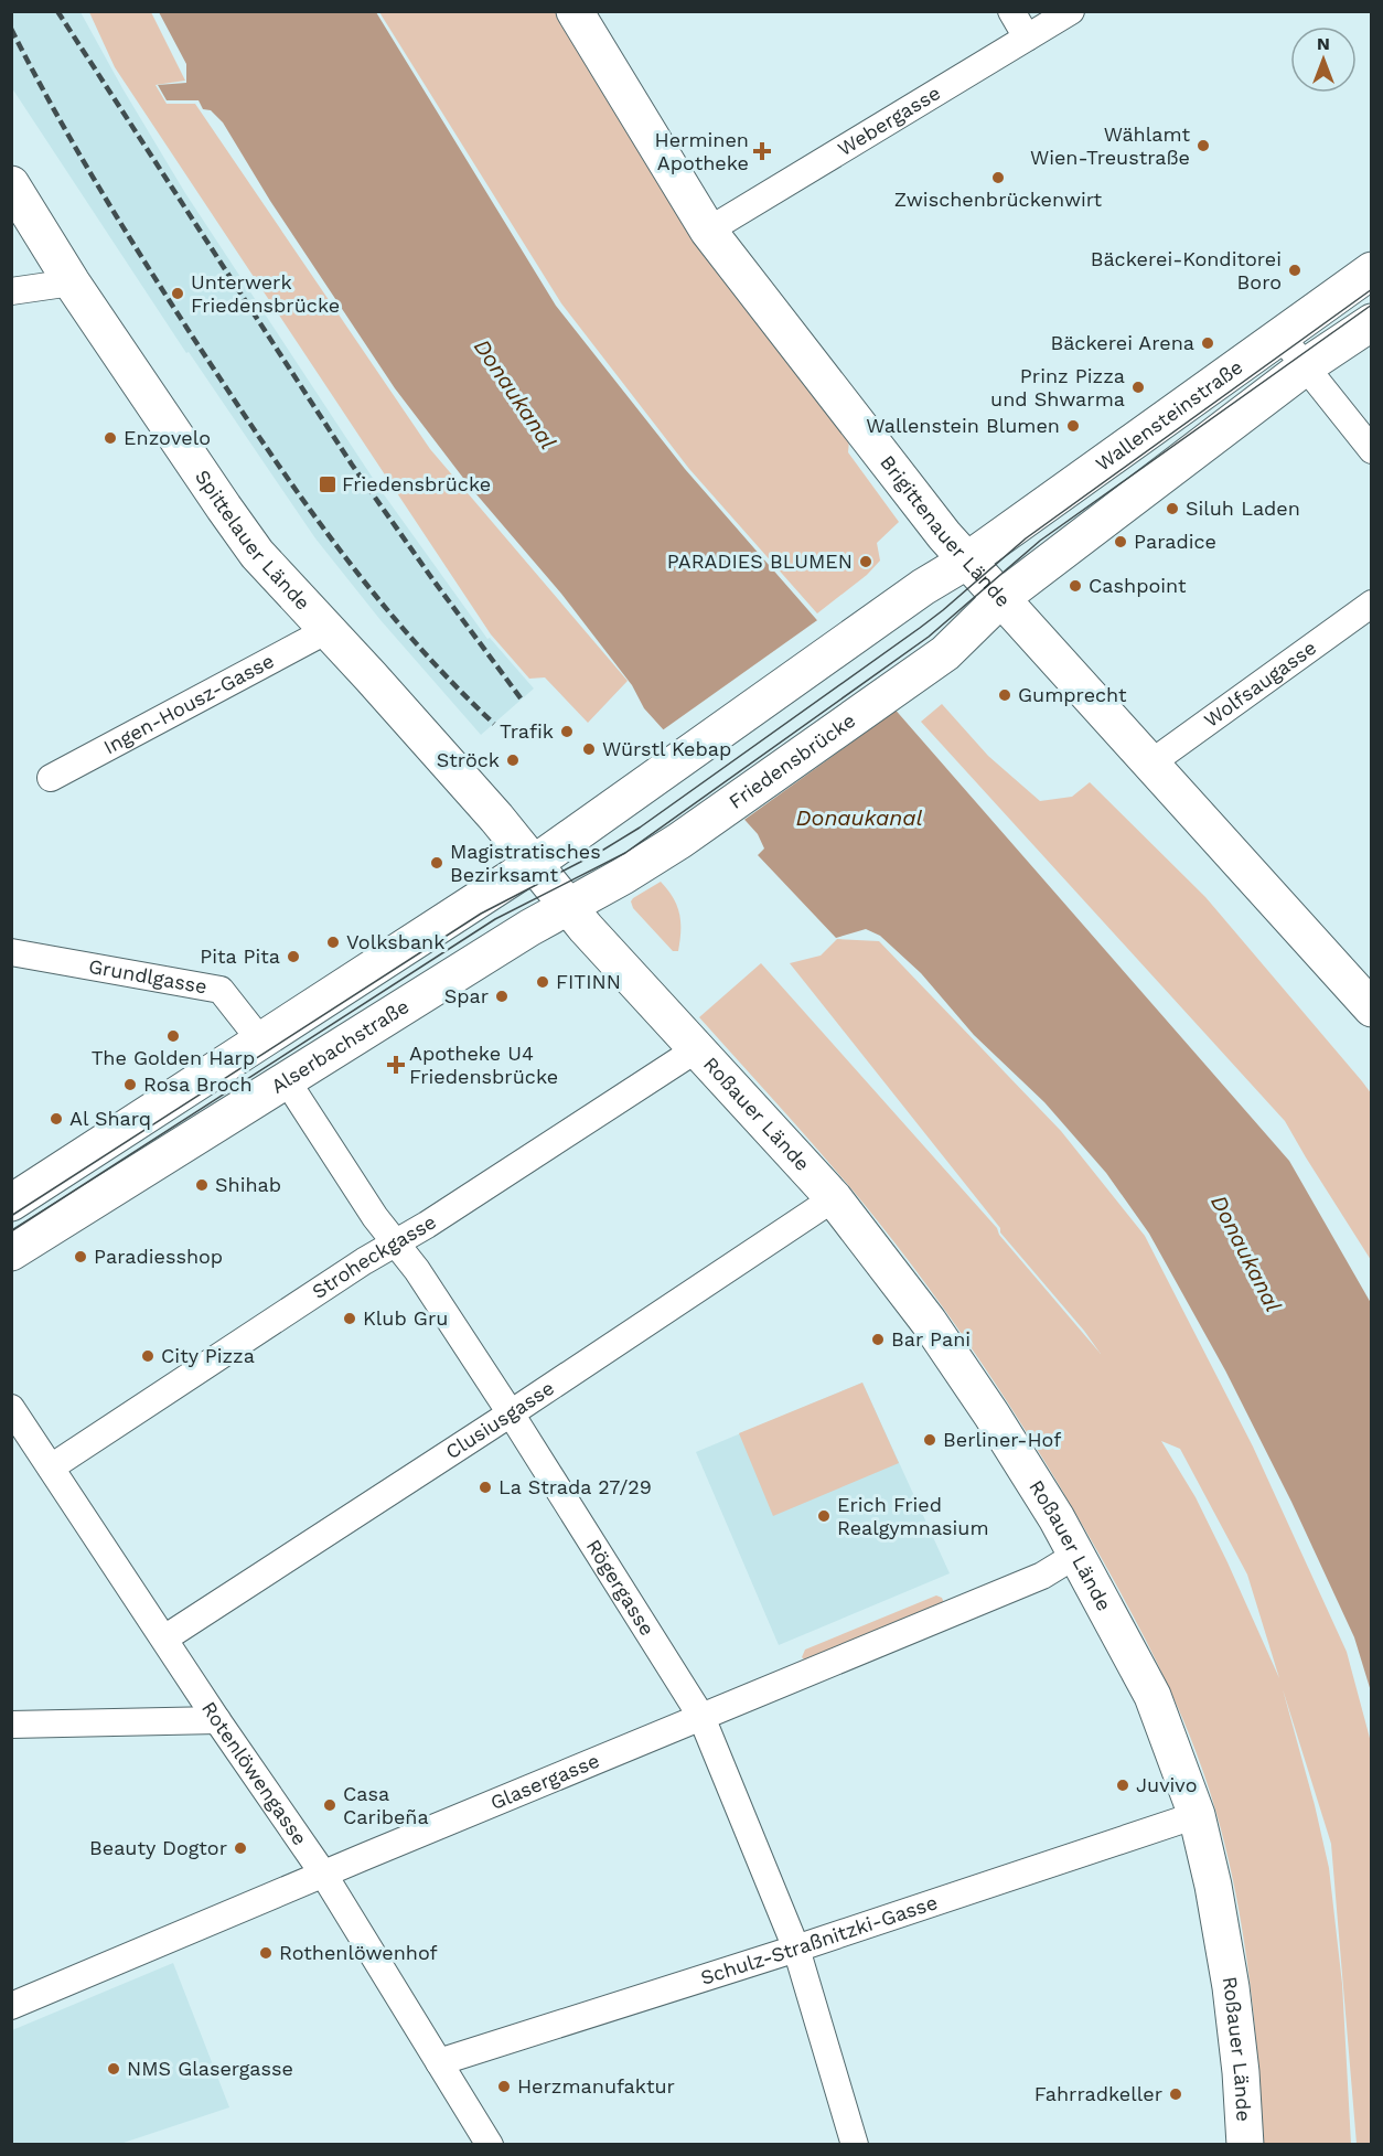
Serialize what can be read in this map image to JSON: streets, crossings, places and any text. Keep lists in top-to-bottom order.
{
  "streets": {
    "main road": [
      "Wallensteinstraße",
      "Brigittenauer Lände",
      "Spittelauer Lände",
      "Friedensbrücke",
      "Alserbachstraße",
      "Roßauer Lände"
    ],
    "street": [
      "Webergasse",
      "Wolfsaugasse",
      "Ingen-Housz-Gasse",
      "Grundlgasse",
      "Stroheckgasse",
      "Clusiusgasse",
      "Rögergasse",
      "Rotenlöwengasse",
      "Glasergasse",
      "Schulz-Straßnitzki-Gasse"
    ]
  },
  "crossings": [
    ["Webergasse", "Brigittenauer Lände"],
    ["Wallensteinstraße", "Brigittenauer Lände"],
    ["Wallensteinstraße", "Friedensbrücke"],
    ["Brigittenauer Lände", "Wolfsaugasse"],
    ["Brigittenauer Lände", "Friedensbrücke"],
    ["Spittelauer Lände", "Ingen-Housz-Gasse"],
    ["Spittelauer Lände", "Roßauer Lände"],
    ["Friedensbrücke", "Alserbachstraße"],
    ["Friedensbrücke", "Roßauer Lände"],
    ["Alserbachstraße", "Roßauer Lände"],
    ["Alserbachstraße", "Rögergasse"],
    ["Roßauer Lände", "Stroheckgasse"],
    ["Roßauer Lände", "Clusiusgasse"],
    ["Roßauer Lände", "Glasergasse"],
    ["Roßauer Lände", "Schulz-Straßnitzki-Gasse"],
    ["Stroheckgasse", "Rögergasse"],
    ["Stroheckgasse", "Rotenlöwengasse"],
    ["Clusiusgasse", "Rögergasse"],
    ["Clusiusgasse", "Rotenlöwengasse"],
    ["Rögergasse", "Glasergasse"],
    ["Rögergasse", "Schulz-Straßnitzki-Gasse"],
    ["Rotenlöwengasse", "Glasergasse"],
    ["Rotenlöwengasse", "Schulz-Straßnitzki-Gasse"]
  ],
  "water": ["Donaukanal"],
  "places": {
    "other": [
      "Wählamt Wien-Treustraße",
      "Zwischenbrückenwirt",
      "Bäckerei-Konditorei Boro",
      "Unterwerk Friedensbrücke",
      "Bäckerei Arena",
      "Prinz Pizza und Shwarma",
      "Wallenstein Blumen",
      "Enzovelo",
      "Siluh Laden",
      "Paradice",
      "PARADIES BLUMEN",
      "Cashpoint",
      "Gumprecht",
      "Trafik",
      "Würstl Kebap",
      "Ströck",
      "Magistratisches Bezirksamt",
      "Volksbank",
      "Pita Pita",
      "FITINN",
      "Spar",
      "The Golden Harp",
      "Rosa Broch",
      "Al Sharq",
      "Shihab",
      "Paradiesshop",
      "Klub Gru",
      "Bar Pani",
      "City Pizza",
      "Berliner-Hof",
      "La Strada 27/29",
      "Erich Fried Realgymnasium",
      "Juvivo",
      "Casa Caribeña",
      "Beauty Dogtor",
      "Rothenlöwenhof",
      "NMS Glasergasse",
      "Herzmanufaktur",
      "Fahrradkeller"
    ],
    "health": ["Herminen Apotheke", "Apotheke U4 Friedensbrücke"],
    "transit": ["Friedensbrücke"]
  },
  "north": "top"
}
